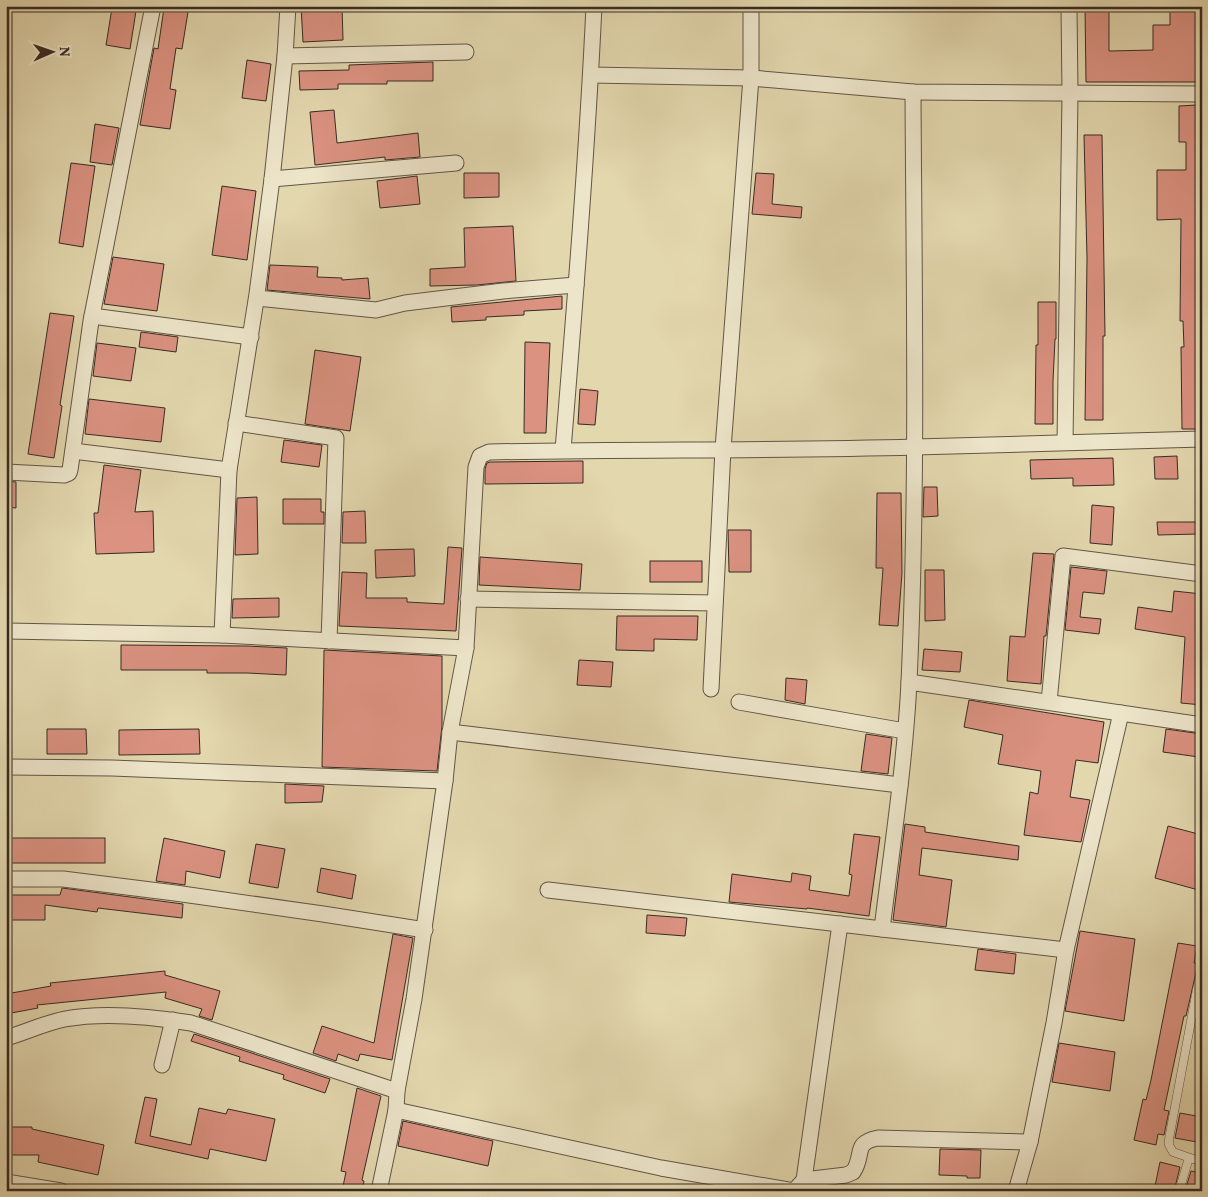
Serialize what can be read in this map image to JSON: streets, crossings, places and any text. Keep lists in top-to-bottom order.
{
  "north": "right"
}
